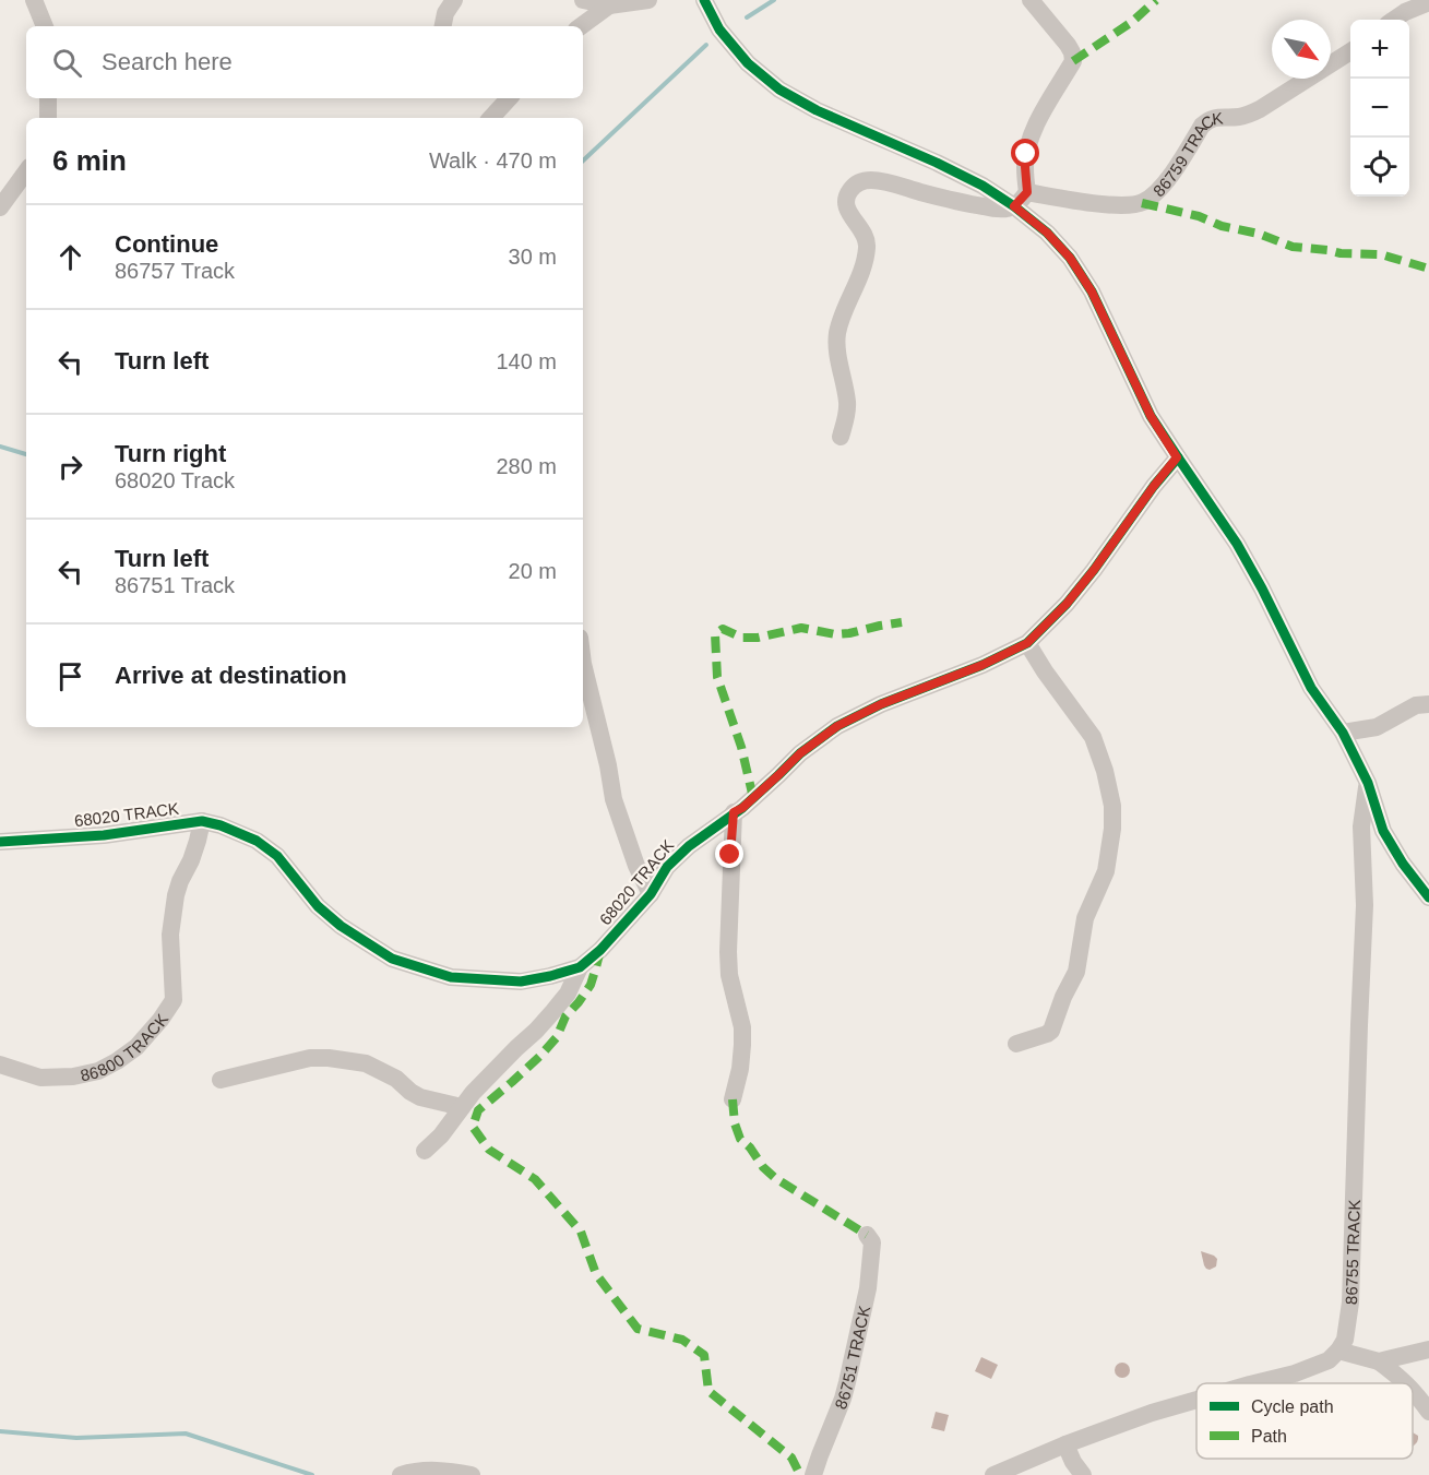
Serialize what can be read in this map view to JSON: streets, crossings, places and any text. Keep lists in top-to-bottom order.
{
  "streets": {
    "street": [
      "86759 TRACK",
      "68020 TRACK",
      "86800 TRACK",
      "86755 TRACK",
      "86751 TRACK"
    ]
  },
  "crossings": [
    ["68020 TRACK", "86800 TRACK"]
  ],
  "legend": ["Cycle path", "Path"],
  "north": "bottom right",
  "page": {
    "map_buttons": ["+", "−"],
    "search": "Search here",
    "heading": ["6 min", "Walk · 470 m"],
    "list": [
      ["Continue", "86757 Track", "30 m"],
      ["Turn left", "140 m"],
      ["Turn right", "68020 Track", "280 m"],
      ["Turn left", "86751 Track", "20 m"],
      "Arrive at destination"
    ]
  }
}
